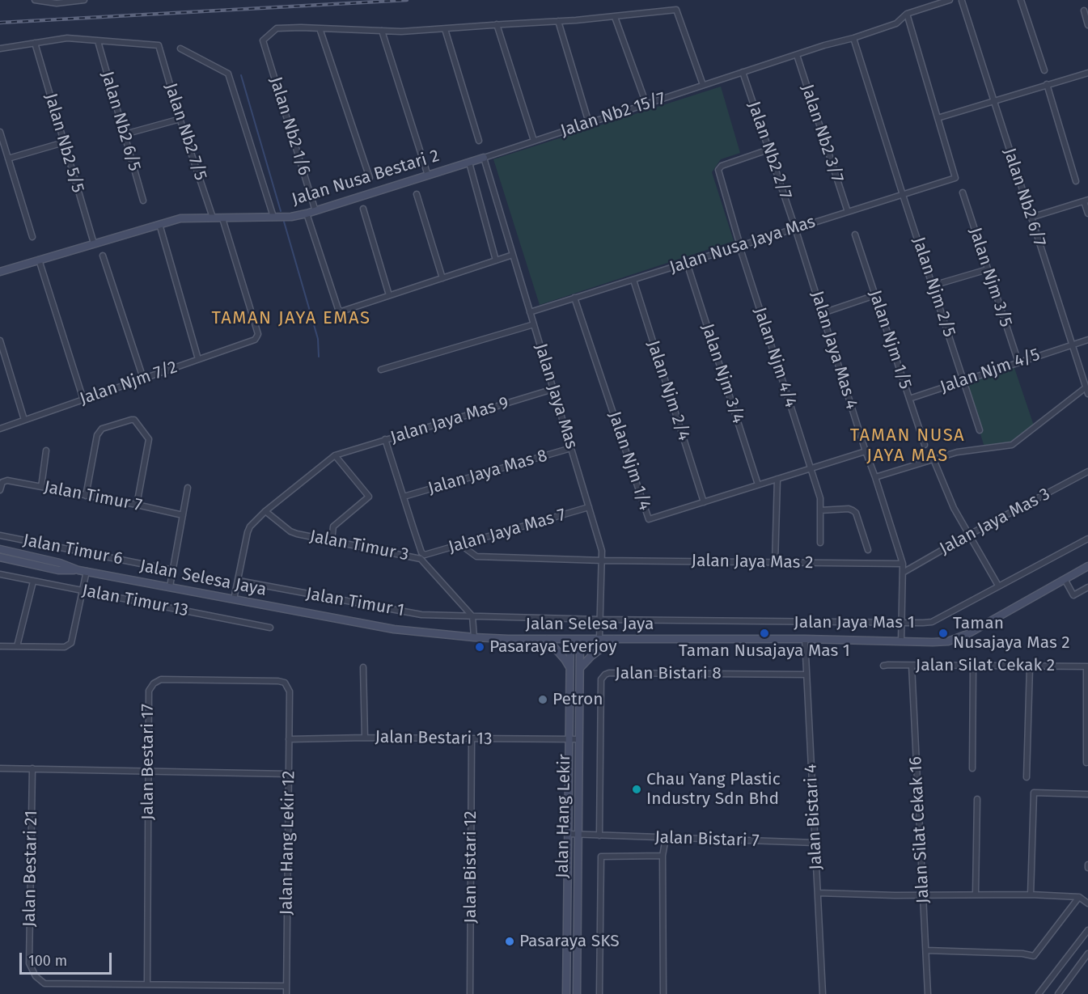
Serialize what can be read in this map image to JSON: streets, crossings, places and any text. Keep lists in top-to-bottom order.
{
  "streets": {
    "street": [
      "Jalan Nb2 15/7",
      "Jalan Nb2 6/5",
      "Jalan Nb2 1/6",
      "Jalan Nb2 7/5",
      "Jalan Nb2 3/7",
      "Jalan Nb2 5/5",
      "Jalan Nb2 2/7",
      "Jalan Nusa Bestari 2",
      "Jalan Nb2 6/7",
      "Jalan Nusa Jaya Mas",
      "Jalan Njm 3/5",
      "Jalan Njm 2/5",
      "Jalan Njm 1/5",
      "Jalan Jaya Mas 4",
      "Jalan Njm 4/4",
      "Jalan Njm 4/5",
      "Jalan Njm 3/4",
      "Jalan Njm 7/2",
      "Jalan Njm 2/4",
      "Jalan Jaya Mas",
      "Jalan Jaya Mas 9",
      "Jalan Njm 1/4",
      "Jalan Jaya Mas 8",
      "Jalan Timur 7",
      "Jalan Jaya Mas 3",
      "Jalan Jaya Mas 7",
      "Jalan Timur 3",
      "Jalan Timur 6",
      "Jalan Jaya Mas 2",
      "Jalan Selesa Jaya",
      "Jalan Timur 13",
      "Jalan Timur 1",
      "Jalan Jaya Mas 1",
      "Jalan Silat Cekak 2",
      "Jalan Bistari 8",
      "Jalan Bestari 13",
      "Jalan Bestari 17",
      "Jalan Hang Lekir",
      "Jalan Bistari 4",
      "Jalan Silat Cekak 16",
      "Jalan Bistari 7",
      "Jalan Hang Lekir 12",
      "Jalan Bistari 12",
      "Jalan Bestari 21"
    ]
  },
  "crossings": [
    ["Jalan Nb2 15/7", "Jalan Nb2 3/7"],
    ["Jalan Nb2 15/7", "Jalan Nb2 2/7"],
    ["Jalan Nb2 15/7", "Jalan Nusa Bestari 2"],
    ["Jalan Nb2 15/7", "Jalan Njm 2/5"],
    ["Jalan Nb2 15/7", "Jalan Jaya Mas"],
    ["Jalan Nb2 6/5", "Jalan Nb2 7/5"],
    ["Jalan Nb2 1/6", "Jalan Nusa Bestari 2"],
    ["Jalan Nb2 7/5", "Jalan Nusa Bestari 2"],
    ["Jalan Nb2 3/7", "Jalan Nusa Jaya Mas"],
    ["Jalan Nb2 5/5", "Jalan Nusa Bestari 2"],
    ["Jalan Nb2 2/7", "Jalan Nusa Jaya Mas"],
    ["Jalan Nb2 2/7", "Jalan Jaya Mas 4"],
    ["Jalan Nb2 2/7", "Jalan Njm 4/4"],
    ["Jalan Nusa Bestari 2", "Jalan Njm 7/2"],
    ["Jalan Nusa Bestari 2", "Jalan Jaya Mas"],
    ["Jalan Nb2 6/7", "Jalan Njm 4/5"],
    ["Jalan Nusa Jaya Mas", "Jalan Njm 2/5"],
    ["Jalan Nusa Jaya Mas", "Jalan Jaya Mas 4"],
    ["Jalan Nusa Jaya Mas", "Jalan Njm 4/4"],
    ["Jalan Nusa Jaya Mas", "Jalan Njm 3/4"],
    ["Jalan Nusa Jaya Mas", "Jalan Njm 2/4"],
    ["Jalan Nusa Jaya Mas", "Jalan Jaya Mas"],
    ["Jalan Nusa Jaya Mas", "Jalan Njm 1/4"],
    ["Jalan Njm 3/5", "Jalan Njm 4/5"],
    ["Jalan Njm 2/5", "Jalan Njm 4/5"],
    ["Jalan Njm 1/5", "Jalan Njm 4/5"],
    ["Jalan Jaya Mas 4", "Jalan Njm 1/4"],
    ["Jalan Jaya Mas 4", "Jalan Jaya Mas 3"],
    ["Jalan Jaya Mas 4", "Jalan Jaya Mas 2"],
    ["Jalan Jaya Mas 4", "Jalan Selesa Jaya"],
    ["Jalan Jaya Mas 4", "Jalan Jaya Mas 1"],
    ["Jalan Njm 4/4", "Jalan Njm 1/4"],
    ["Jalan Njm 3/4", "Jalan Njm 1/4"],
    ["Jalan Njm 2/4", "Jalan Njm 1/4"],
    ["Jalan Jaya Mas", "Jalan Jaya Mas 9"],
    ["Jalan Jaya Mas", "Jalan Jaya Mas 8"],
    ["Jalan Jaya Mas", "Jalan Jaya Mas 7"],
    ["Jalan Jaya Mas", "Jalan Jaya Mas 2"],
    ["Jalan Jaya Mas", "Jalan Selesa Jaya"],
    ["Jalan Jaya Mas", "Jalan Timur 1"],
    ["Jalan Jaya Mas", "Jalan Jaya Mas 1"],
    ["Jalan Jaya Mas 9", "Jalan Timur 3"],
    ["Jalan Jaya Mas 9", "Jalan Selesa Jaya"],
    ["Jalan Jaya Mas 9", "Jalan Timur 1"],
    ["Jalan Jaya Mas 8", "Jalan Jaya Mas 7"],
    ["Jalan Jaya Mas 7", "Jalan Jaya Mas 2"],
    ["Jalan Timur 3", "Jalan Timur 1"],
    ["Jalan Selesa Jaya", "Jalan Hang Lekir"],
    ["Jalan Selesa Jaya", "Jalan Bistari 4"],
    ["Jalan Timur 1", "Jalan Jaya Mas 1"],
    ["Jalan Silat Cekak 2", "Jalan Silat Cekak 16"],
    ["Jalan Bistari 8", "Jalan Bistari 4"],
    ["Jalan Bistari 8", "Jalan Bistari 7"],
    ["Jalan Bestari 13", "Jalan Hang Lekir"],
    ["Jalan Bestari 13", "Jalan Hang Lekir 12"],
    ["Jalan Bestari 13", "Jalan Bistari 12"],
    ["Jalan Bestari 17", "Jalan Hang Lekir 12"],
    ["Jalan Bestari 17", "Jalan Bestari 21"],
    ["Jalan Hang Lekir", "Jalan Bistari 7"],
    ["Jalan Bistari 4", "Jalan Bistari 7"],
    ["Jalan Hang Lekir 12", "Jalan Bestari 21"]
  ],
  "districts": ["TAMAN JAYA EMAS", "TAMAN NUSA JAYA MAS"],
  "places": [
    "Taman Nusajaya Mas 1",
    "Taman Nusajaya Mas 2",
    "Pasaraya Everjoy",
    "Petron",
    "Chau Yang Plastic Industry Sdn Bhd",
    "Pasaraya SKS"
  ],
  "scale_bar": "100 m"
}
